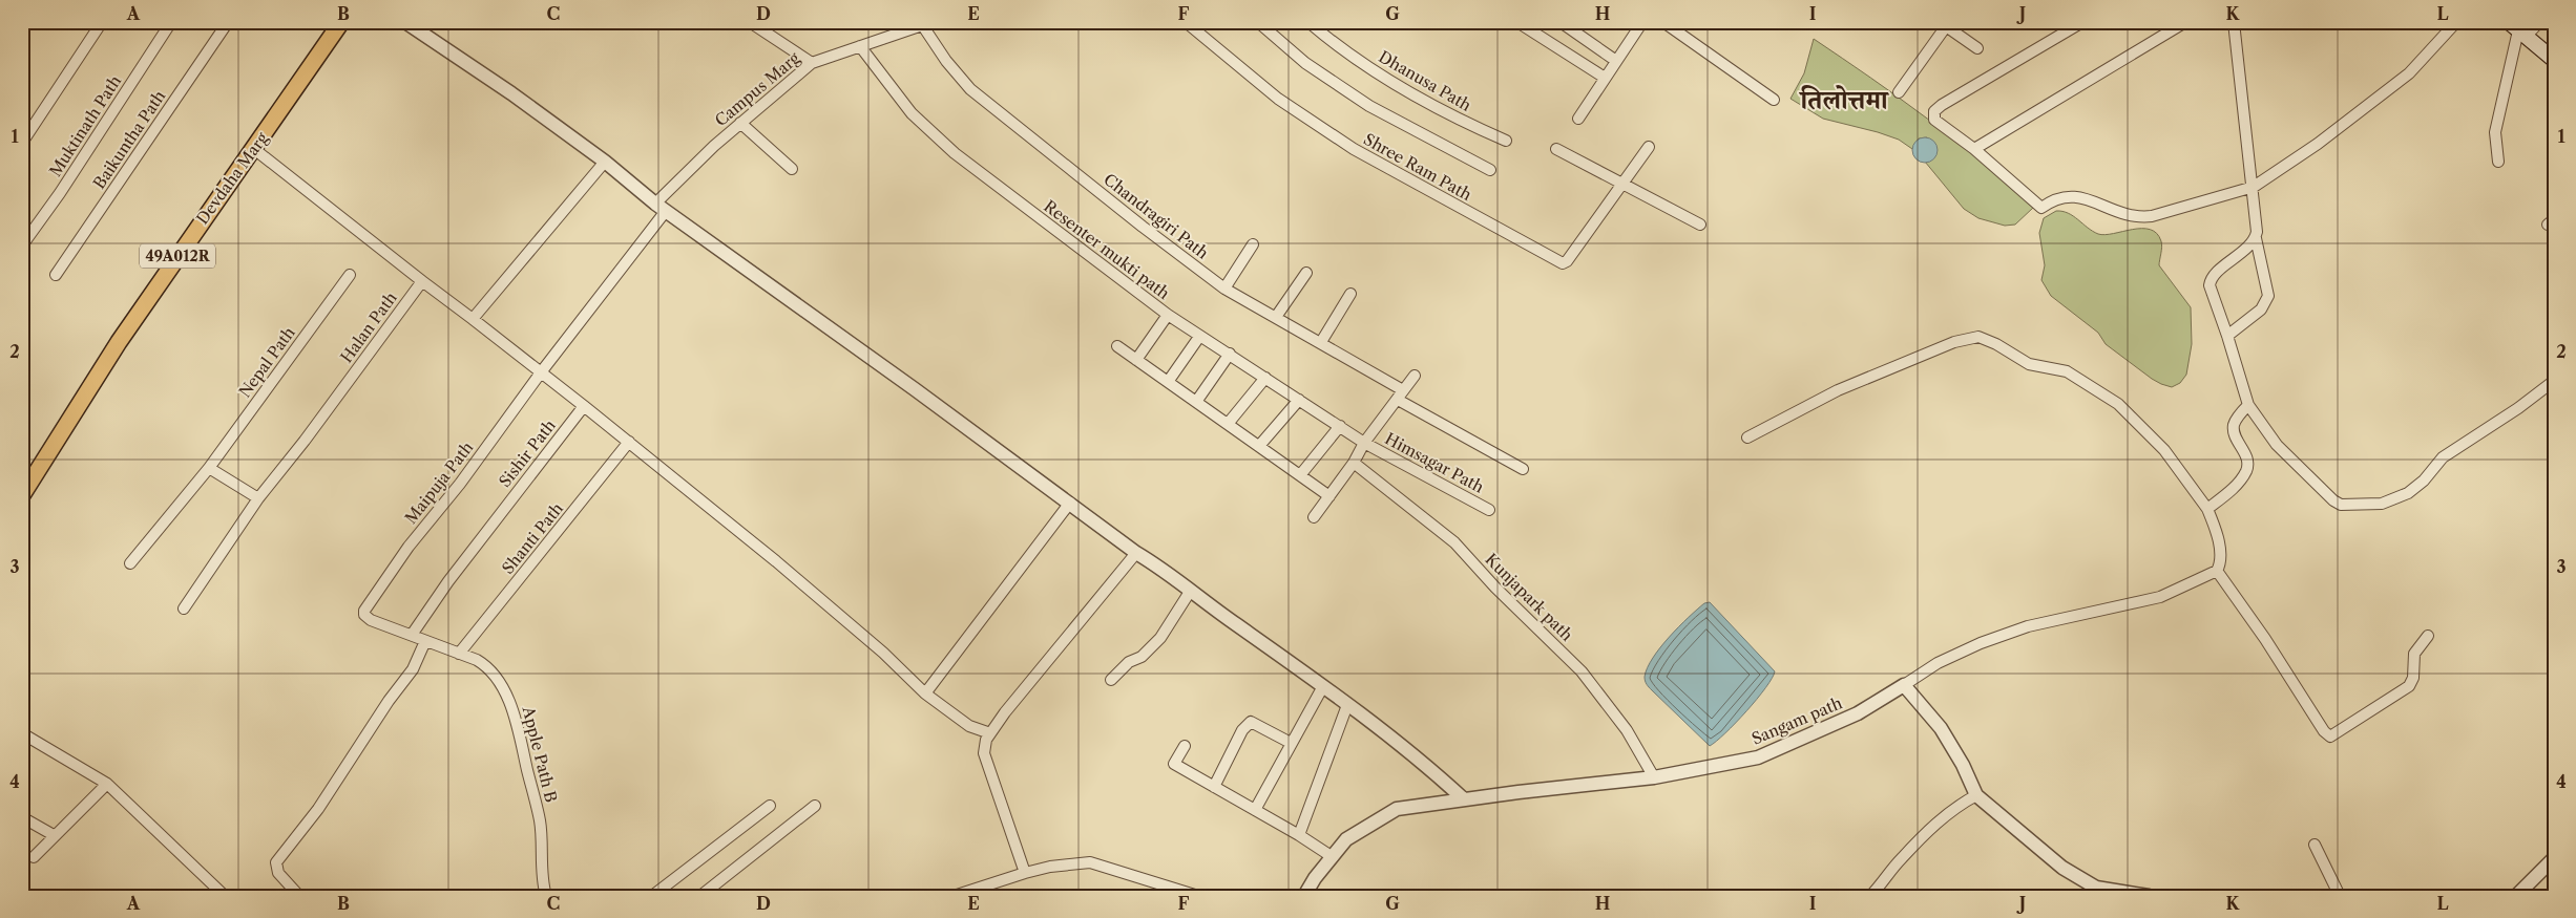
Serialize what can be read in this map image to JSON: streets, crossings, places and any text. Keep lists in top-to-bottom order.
{
  "streets": {
    "main road": ["Devdaha Marg", "49A012R"],
    "street": [
      "Dhanusa Path",
      "Campus Marg",
      "Muktinath Path",
      "Baikuntha Path",
      "Shree Ram Path",
      "Chandragiri Path",
      "Resenter mukti path",
      "Halan Path",
      "Nepal Path",
      "Sishir Path",
      "Himsagar Path",
      "Maipuja Path",
      "Shanti Path",
      "Kunjapark path",
      "Sangam path",
      "Apple Path B"
    ]
  },
  "crossings": [
    ["Campus Marg", "Chandragiri Path"],
    ["Campus Marg", "Resenter mukti path"],
    ["Campus Marg", "Maipuja Path"],
    ["Resenter mukti path", "Himsagar Path"],
    ["Sishir Path", "Apple Path B"],
    ["Maipuja Path", "Apple Path B"],
    ["Shanti Path", "Apple Path B"],
    ["Kunjapark path", "Sangam path"]
  ],
  "districts": ["तिलोत्तमा"],
  "grid": {
    "columns": [
      "A",
      "B",
      "C",
      "D",
      "E",
      "F",
      "G",
      "H",
      "I",
      "J",
      "K",
      "L"
    ],
    "rows": [
      "1",
      "2",
      "3",
      "4"
    ]
  }
}
